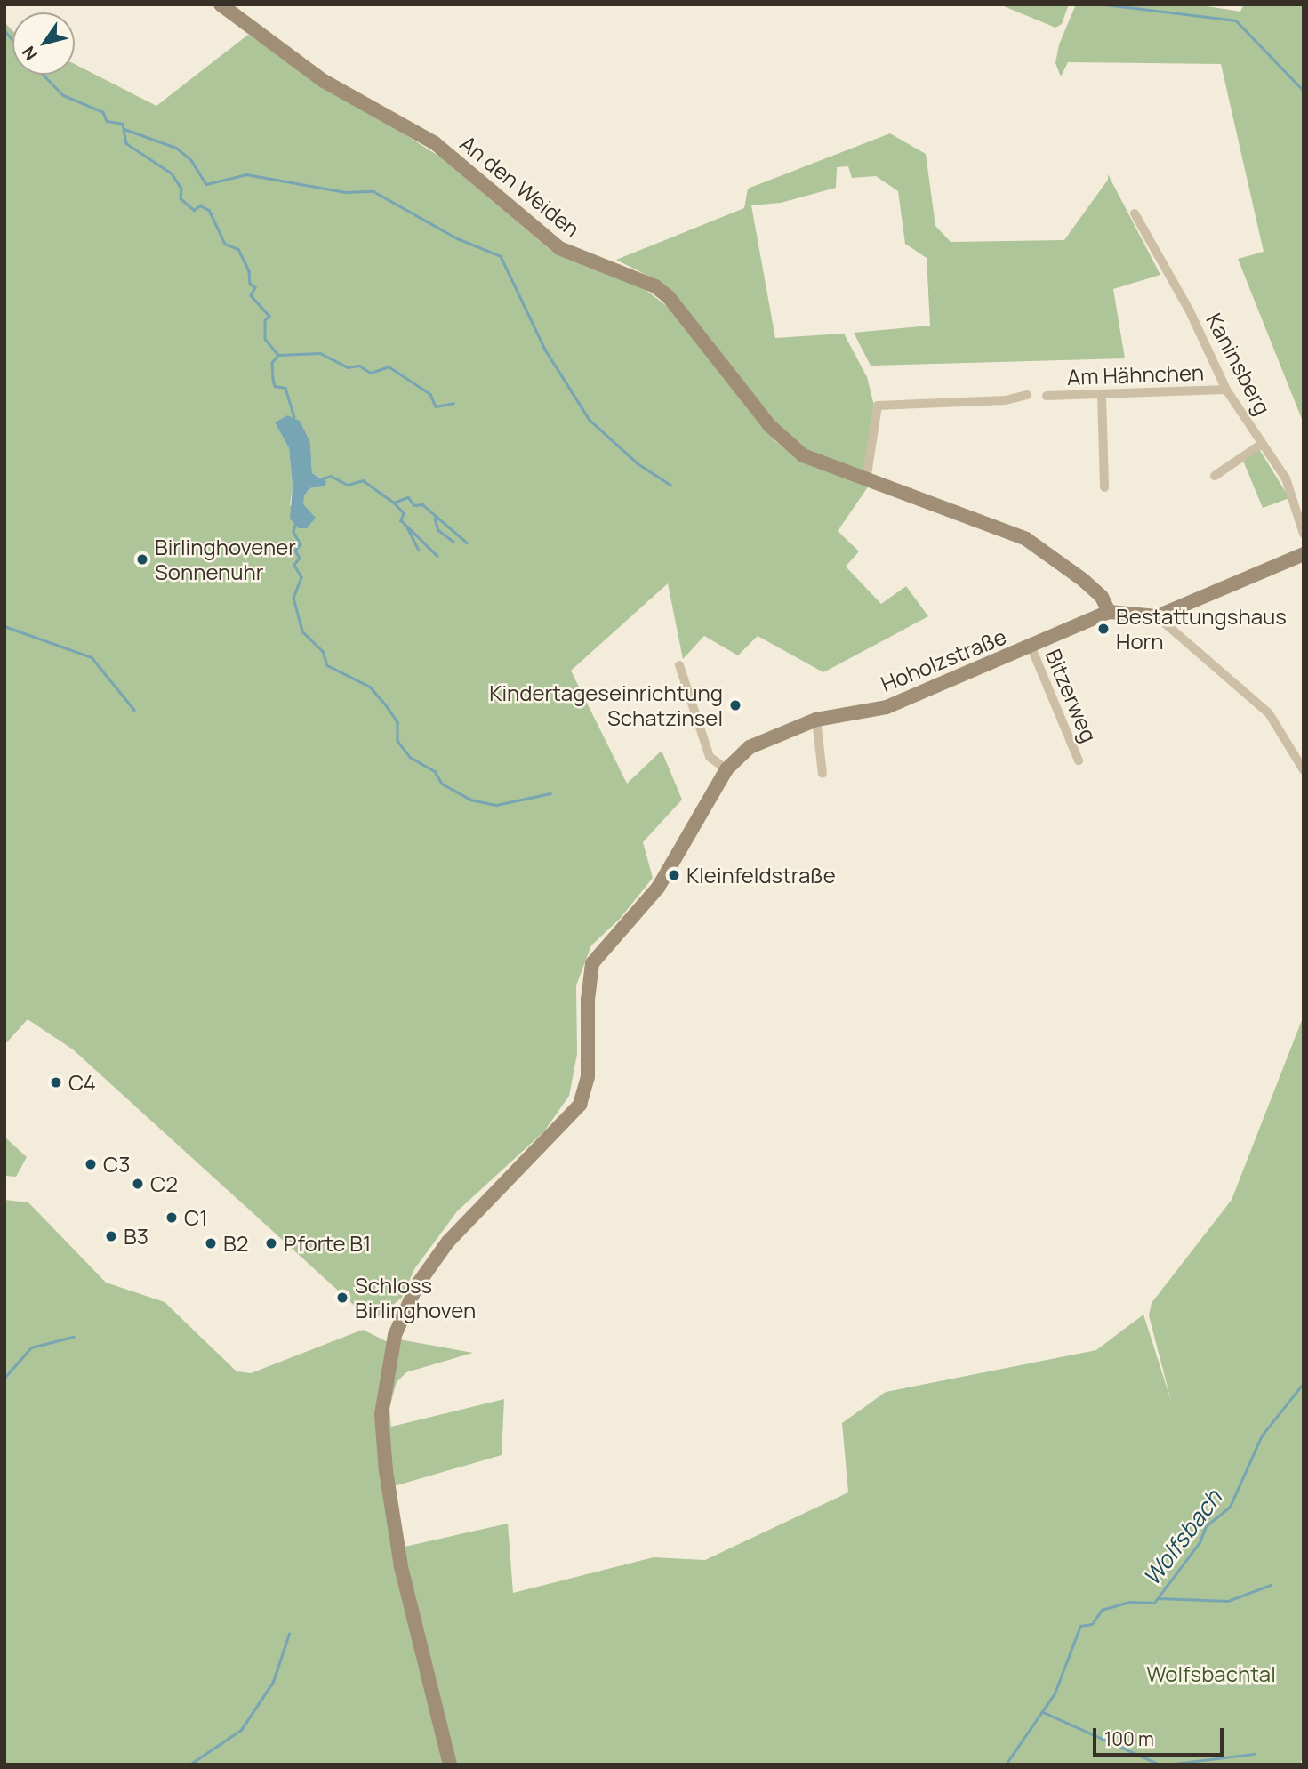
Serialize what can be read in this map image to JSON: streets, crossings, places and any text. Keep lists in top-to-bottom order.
{
  "streets": {
    "street": [
      "An den Weiden",
      "Kaninsberg",
      "Am Hähnchen",
      "Hoholzstraße",
      "Bitzerweg"
    ]
  },
  "crossings": [
    ["An den Weiden", "Hoholzstraße"],
    ["Kaninsberg", "Am Hähnchen"],
    ["Hoholzstraße", "Bitzerweg"]
  ],
  "water": ["Wolfsbach"],
  "parks": ["Wolfsbachtal"],
  "places": [
    "Birlinghovener Sonnenuhr",
    "Bestattungshaus Horn",
    "Kindertageseinrichtung Schatzinsel",
    "Kleinfeldstraße",
    "C4",
    "C3",
    "C2",
    "C1",
    "B3",
    "B2",
    "Pforte B1",
    "Schloss Birlinghoven"
  ],
  "scale_bar": "100 m",
  "north": "bottom left"
}
